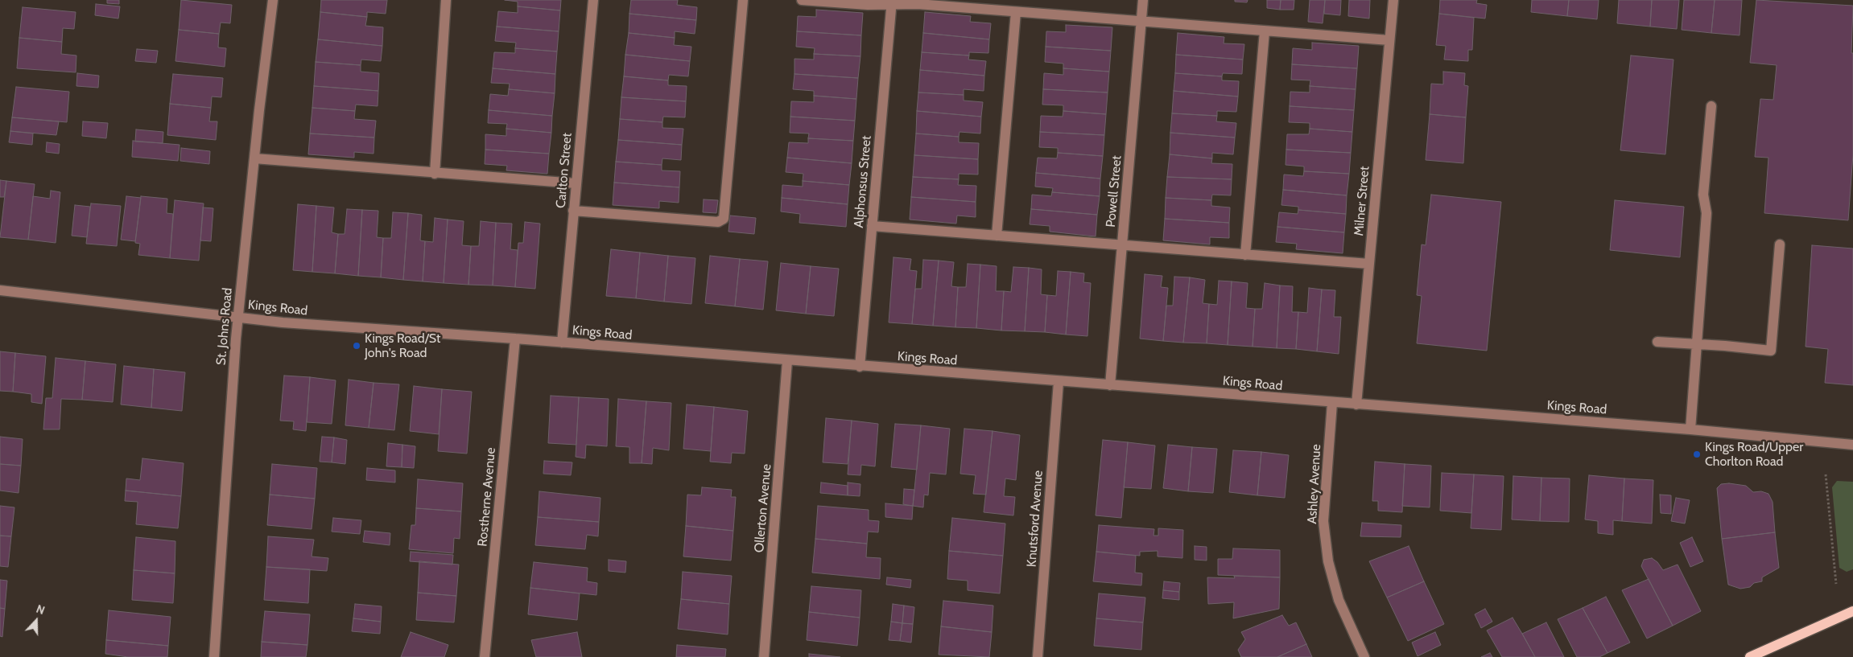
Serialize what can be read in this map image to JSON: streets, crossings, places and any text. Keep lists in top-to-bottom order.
{
  "streets": {
    "street": [
      "Carlton Street",
      "Alphonsus Street",
      "Powell Street",
      "Milner Street",
      "Kings Road",
      "St. Johns Road",
      "Ashley Avenue",
      "Rostherne Avenue",
      "Ollerton Avenue",
      "Knutsford Avenue"
    ]
  },
  "crossings": [
    ["Carlton Street", "Kings Road"],
    ["Alphonsus Street", "Kings Road"],
    ["Powell Street", "Kings Road"],
    ["Milner Street", "Kings Road"],
    ["Kings Road", "St. Johns Road"],
    ["Kings Road", "Ashley Avenue"],
    ["Kings Road", "Rostherne Avenue"],
    ["Kings Road", "Ollerton Avenue"],
    ["Kings Road", "Knutsford Avenue"]
  ],
  "places": ["Kings Road/St John's Road", "Kings Road/Upper Chorlton Road"],
  "north": "top"
}
